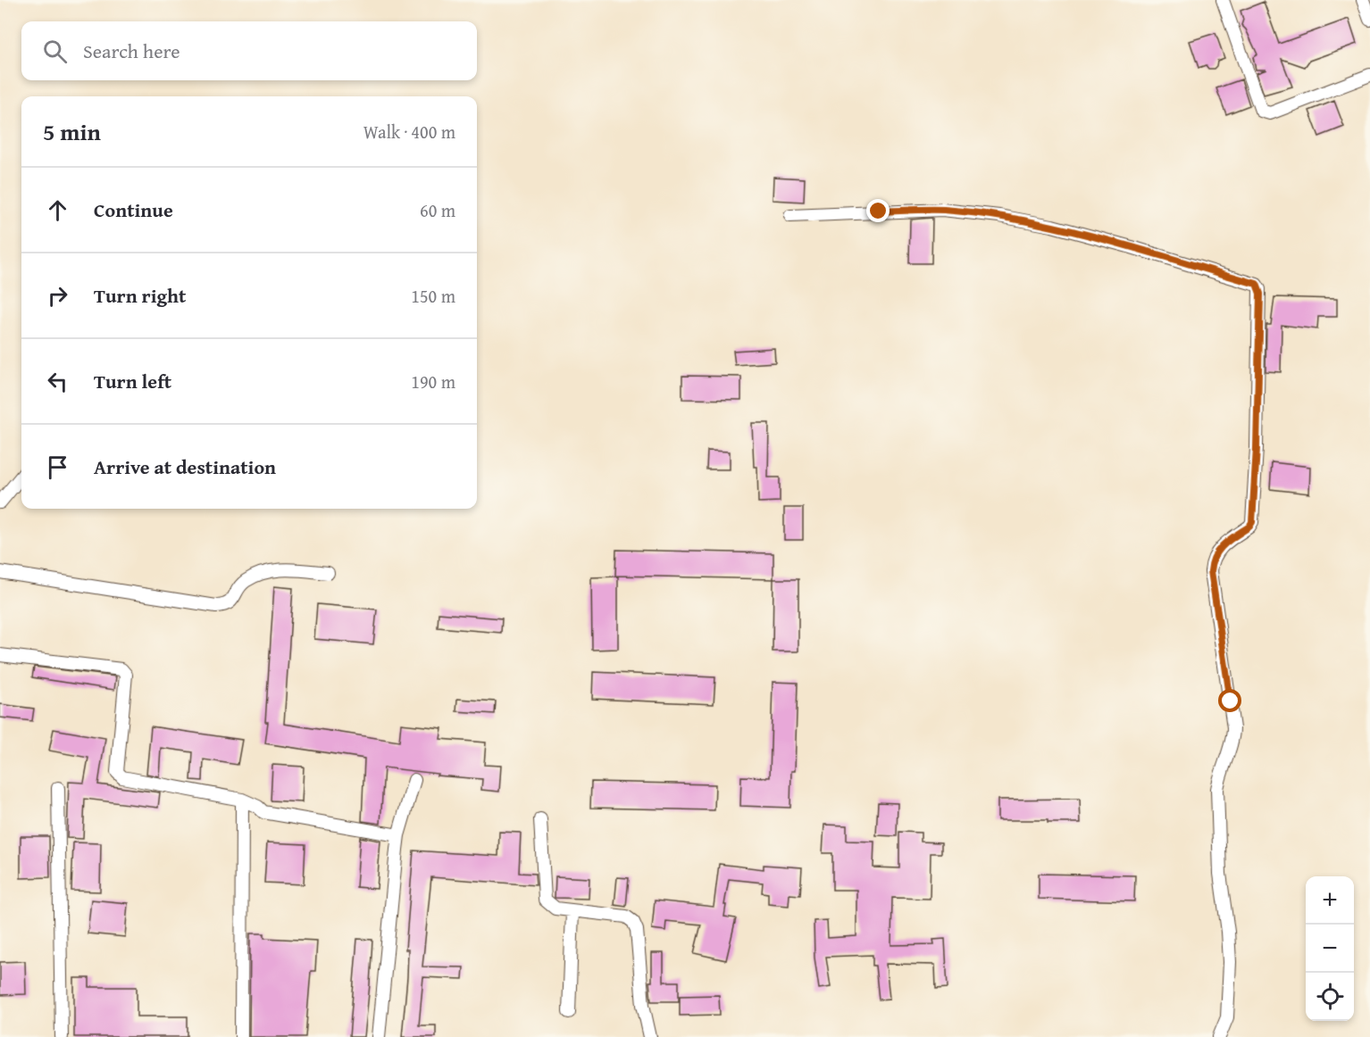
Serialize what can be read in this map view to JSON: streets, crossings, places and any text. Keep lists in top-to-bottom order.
{
  "page": {
    "search": "Search here",
    "heading": ["5 min", "Walk · 400 m"],
    "list": [
      ["Continue", "60 m"],
      ["Turn right", "150 m"],
      ["Turn left", "190 m"],
      "Arrive at destination"
    ],
    "map_buttons": ["+", "−"]
  }
}
